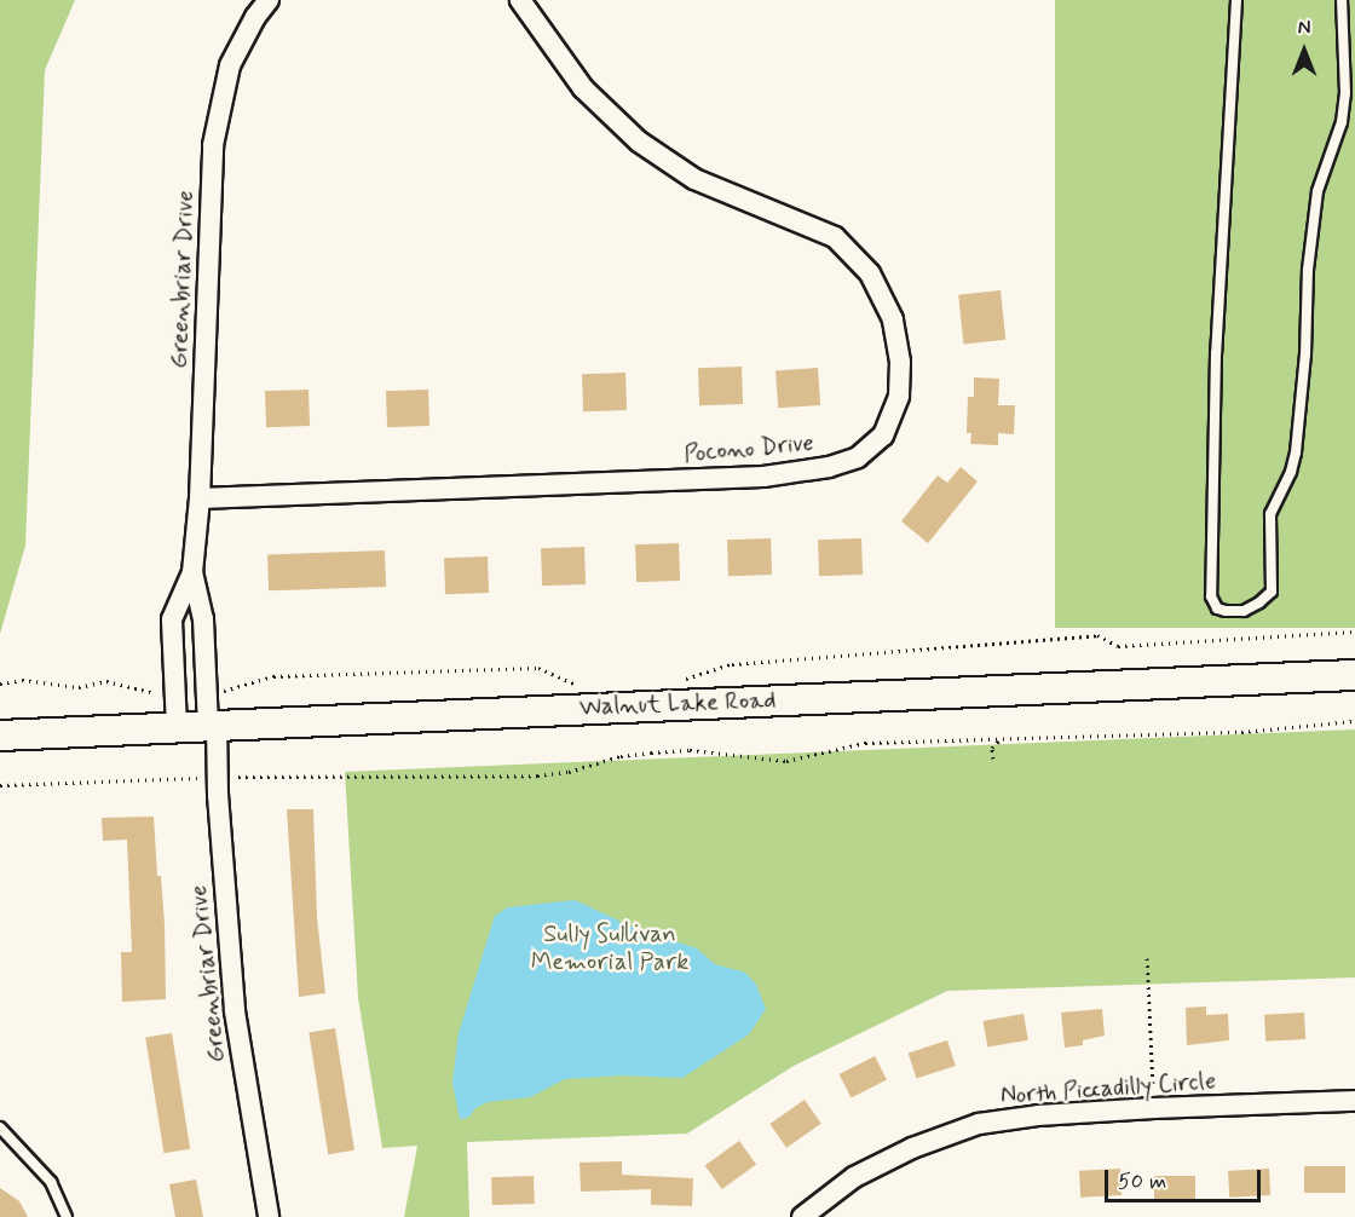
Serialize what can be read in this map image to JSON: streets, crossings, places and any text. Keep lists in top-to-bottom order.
{
  "streets": {
    "street": [
      "Greenbriar Drive",
      "Pocono Drive",
      "Walnut Lake Road",
      "North Piccadilly Circle"
    ]
  },
  "crossings": [
    ["Greenbriar Drive", "Pocono Drive"],
    ["Greenbriar Drive", "Walnut Lake Road"]
  ],
  "parks": ["Sully Sullivan Memorial Park"],
  "scale_bar": "50 m",
  "north": "top"
}
